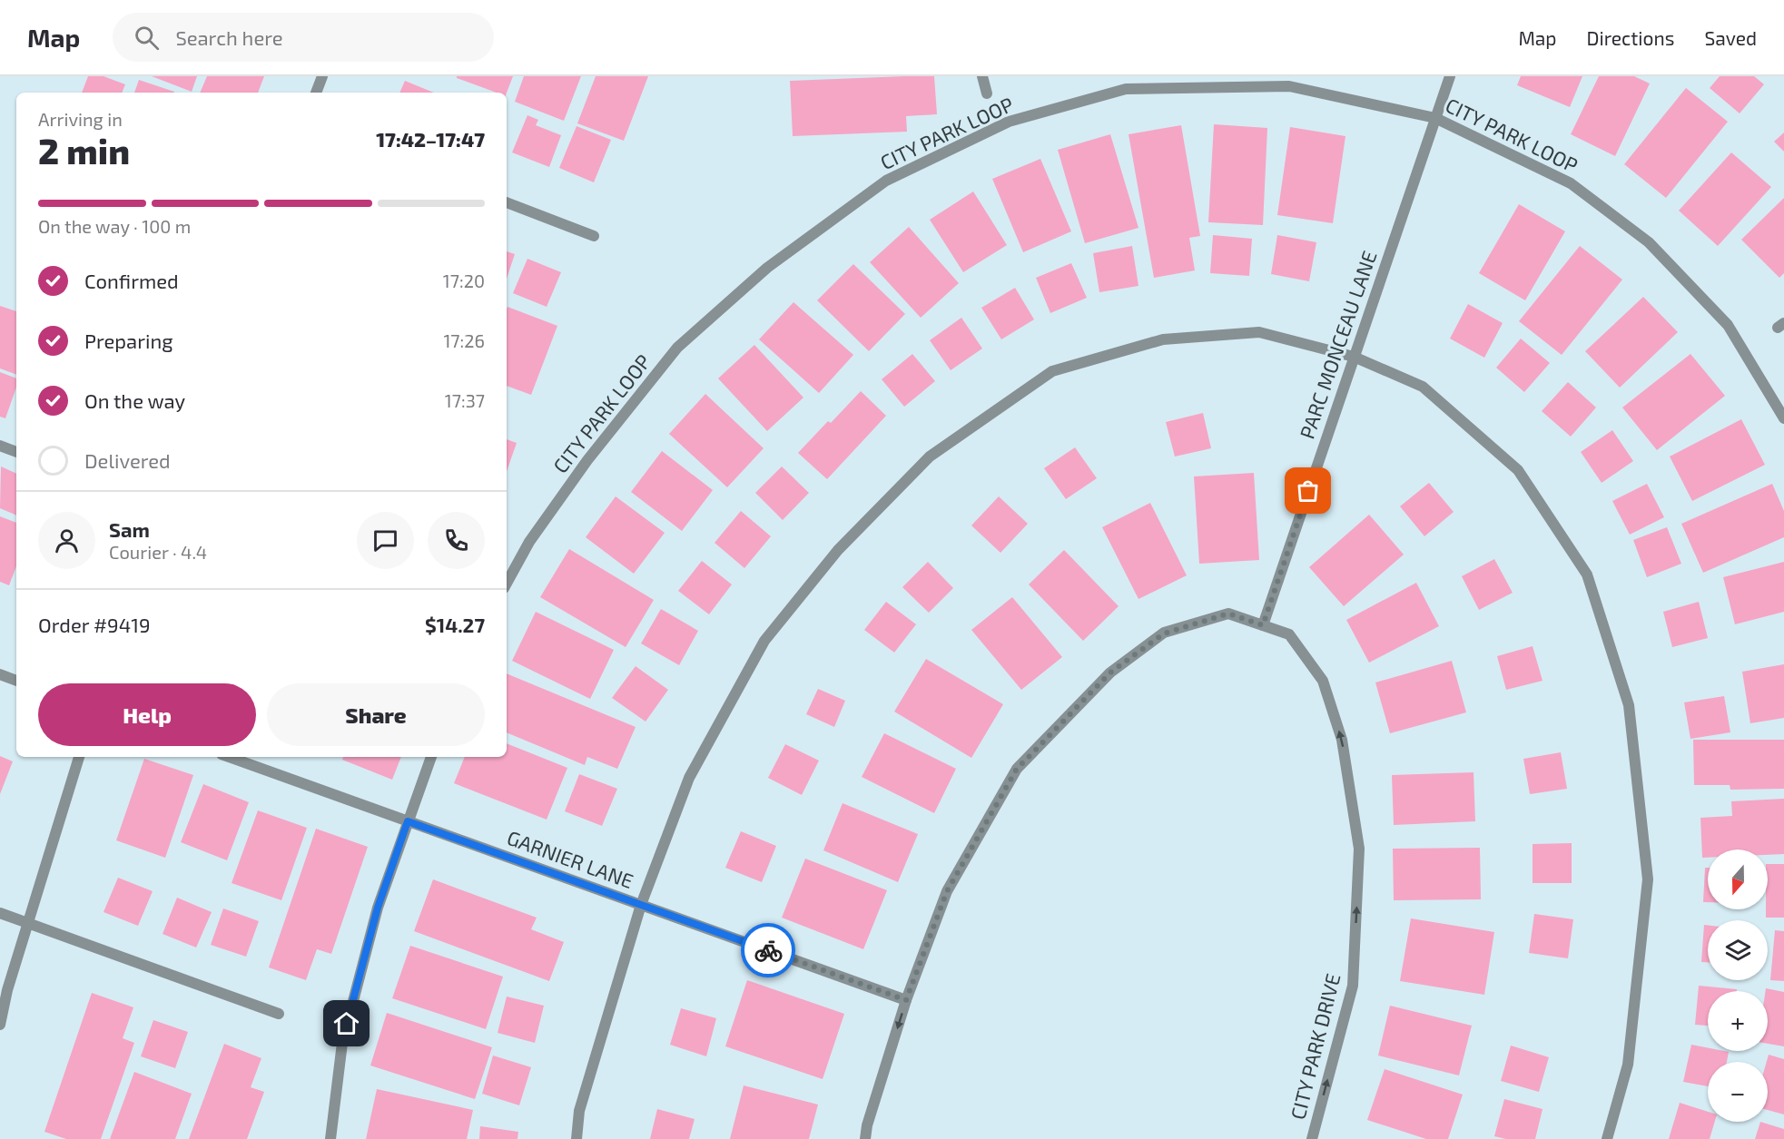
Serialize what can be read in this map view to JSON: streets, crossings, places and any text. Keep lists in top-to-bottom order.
{
  "streets": {
    "street": [
      "CITY PARK LOOP",
      "PARC MONCEAU LANE",
      "GARNIER LANE",
      "CITY PARK DRIVE"
    ]
  },
  "crossings": [
    ["CITY PARK LOOP", "PARC MONCEAU LANE"],
    ["PARC MONCEAU LANE", "CITY PARK DRIVE"],
    ["GARNIER LANE", "CITY PARK DRIVE"]
  ],
  "north": "bottom",
  "page": {
    "header": "Map",
    "search": "Search here",
    "nav": ["Map", "Directions", "Saved"],
    "heading": ["2 min", "Arriving in", "17:42–17:47"],
    "panel": [
      "Sam",
      "Courier · 4.4",
      "Order #9419",
      "$14.27"
    ],
    "bar": "On the way · 100 m",
    "list": [
      ["Confirmed", "17:20"],
      ["Preparing", "17:26"],
      ["On the way", "17:37"],
      "Delivered"
    ],
    "buttons": ["Help", "Share"],
    "map_buttons": ["+", "−"]
  }
}
